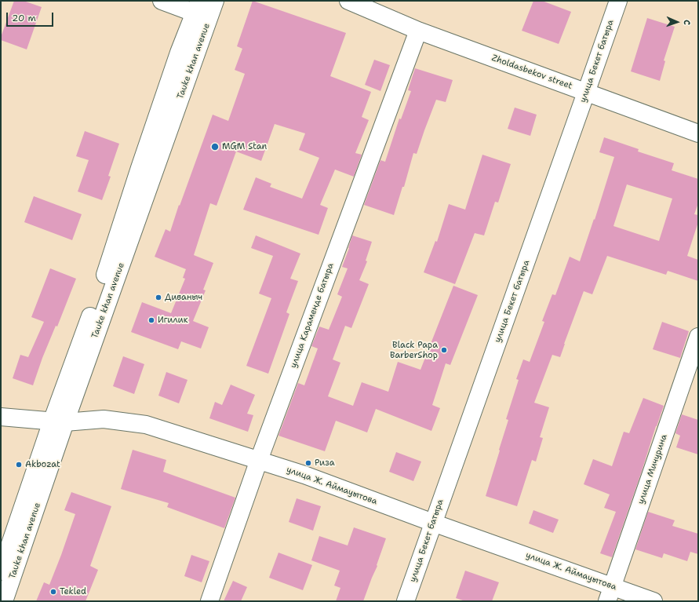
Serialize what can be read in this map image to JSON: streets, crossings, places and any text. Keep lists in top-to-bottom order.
{
  "streets": {
    "street": [
      "Tauke khan avenue",
      "улица Бекет батыра",
      "Zholdasbekov street",
      "улица Караменде батыра",
      "улица Мичурина",
      "улица Ж. Аймауытова"
    ]
  },
  "crossings": [
    ["Tauke khan avenue", "улица Ж. Аймауытова"],
    ["улица Бекет батыра", "Zholdasbekov street"],
    ["улица Бекет батыра", "улица Ж. Аймауытова"],
    ["Zholdasbekov street", "улица Караменде батыра"],
    ["улица Караменде батыра", "улица Ж. Аймауытова"],
    ["улица Мичурина", "улица Ж. Аймауытова"]
  ],
  "places": [
    "MGM Stan",
    "Диваныч",
    "Игилик",
    "Black Papa BarberShop",
    "Риза",
    "Akbozat",
    "Tekled"
  ],
  "scale_bar": "20 m",
  "north": "right"
}
